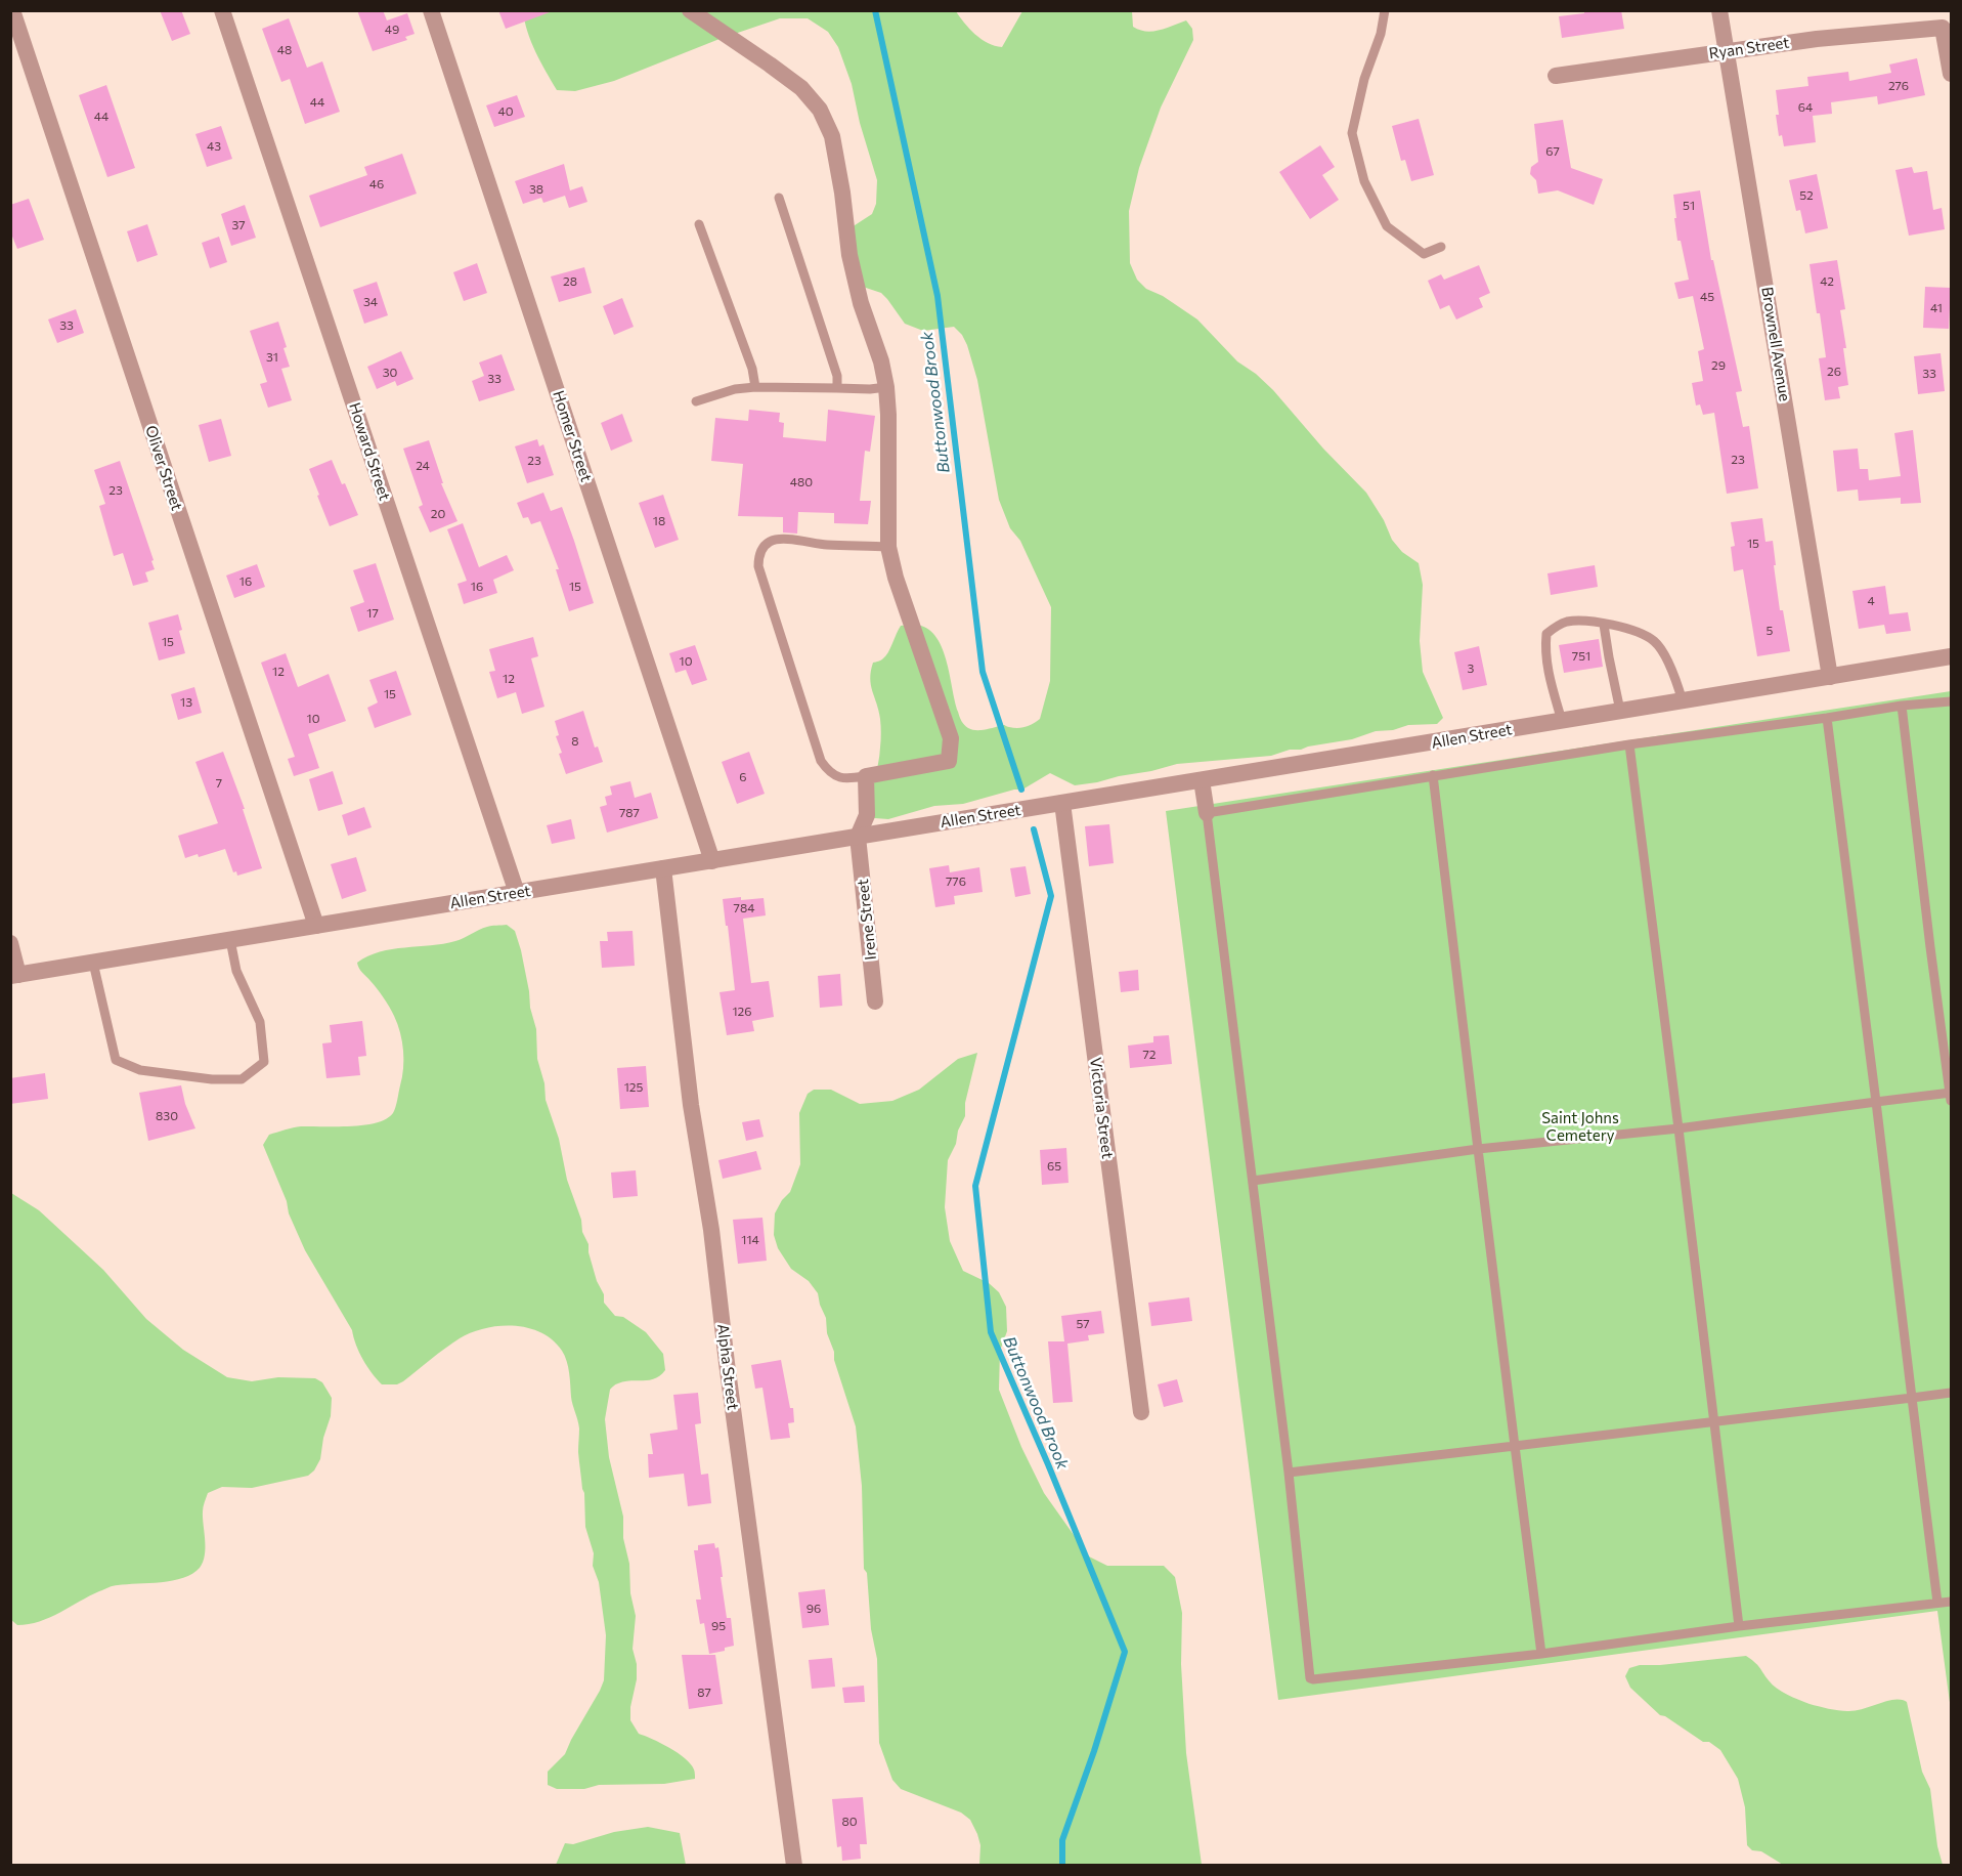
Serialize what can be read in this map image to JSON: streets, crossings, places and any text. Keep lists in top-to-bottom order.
{
  "streets": {
    "street": [
      "Ryan Street",
      "Brownell Avenue",
      "Homer Street",
      "Howard Street",
      "Oliver Street",
      "Allen Street",
      "Irene Street",
      "Victoria Street",
      "Alpha Street"
    ]
  },
  "crossings": [
    ["Ryan Street", "Brownell Avenue"],
    ["Brownell Avenue", "Allen Street"],
    ["Homer Street", "Allen Street"],
    ["Howard Street", "Allen Street"],
    ["Oliver Street", "Allen Street"],
    ["Allen Street", "Irene Street"],
    ["Allen Street", "Victoria Street"],
    ["Allen Street", "Alpha Street"]
  ],
  "water": ["Buttonwood Brook"],
  "parks": ["Saint Johns Cemetery"],
  "house_numbers": [
    "49",
    "48",
    "276",
    "44",
    "64",
    "40",
    "44",
    "43",
    "67",
    "46",
    "38",
    "52",
    "51",
    "37",
    "28",
    "42",
    "45",
    "34",
    "41",
    "33",
    "31",
    "29",
    "26",
    "30",
    "33",
    "33",
    "23",
    "23",
    "24",
    "480",
    "23",
    "20",
    "18",
    "15",
    "16",
    "16",
    "15",
    "4",
    "17",
    "5",
    "15",
    "751",
    "10",
    "3",
    "12",
    "12",
    "15",
    "13",
    "10",
    "8",
    "6",
    "7",
    "787",
    "776",
    "784",
    "126",
    "72",
    "125",
    "830",
    "65",
    "114",
    "57",
    "96",
    "95",
    "87",
    "80"
  ]
}
